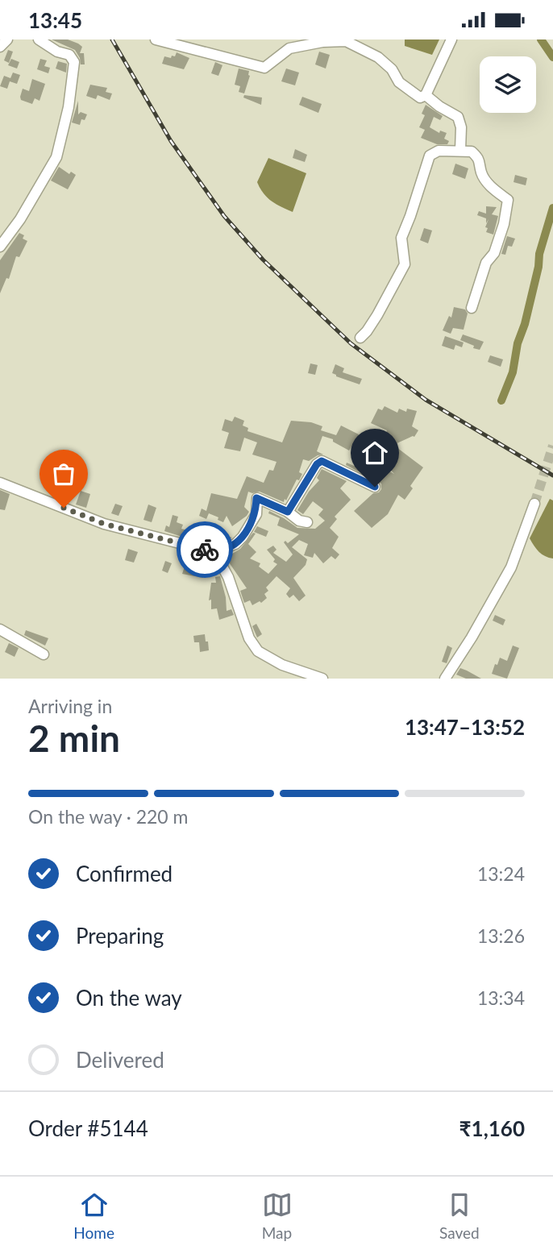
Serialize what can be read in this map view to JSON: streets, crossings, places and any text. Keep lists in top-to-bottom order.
{
  "page": {
    "status": "13:45",
    "heading": ["2 min", "Arriving in", "13:47–13:52"],
    "panel": ["Order #5144", "₹1,160"],
    "bar": "On the way · 220 m",
    "list": [
      ["Confirmed", "13:24"],
      ["Preparing", "13:26"],
      ["On the way", "13:34"],
      "Delivered"
    ],
    "tabs": ["Home", "Map", "Saved"]
  }
}
